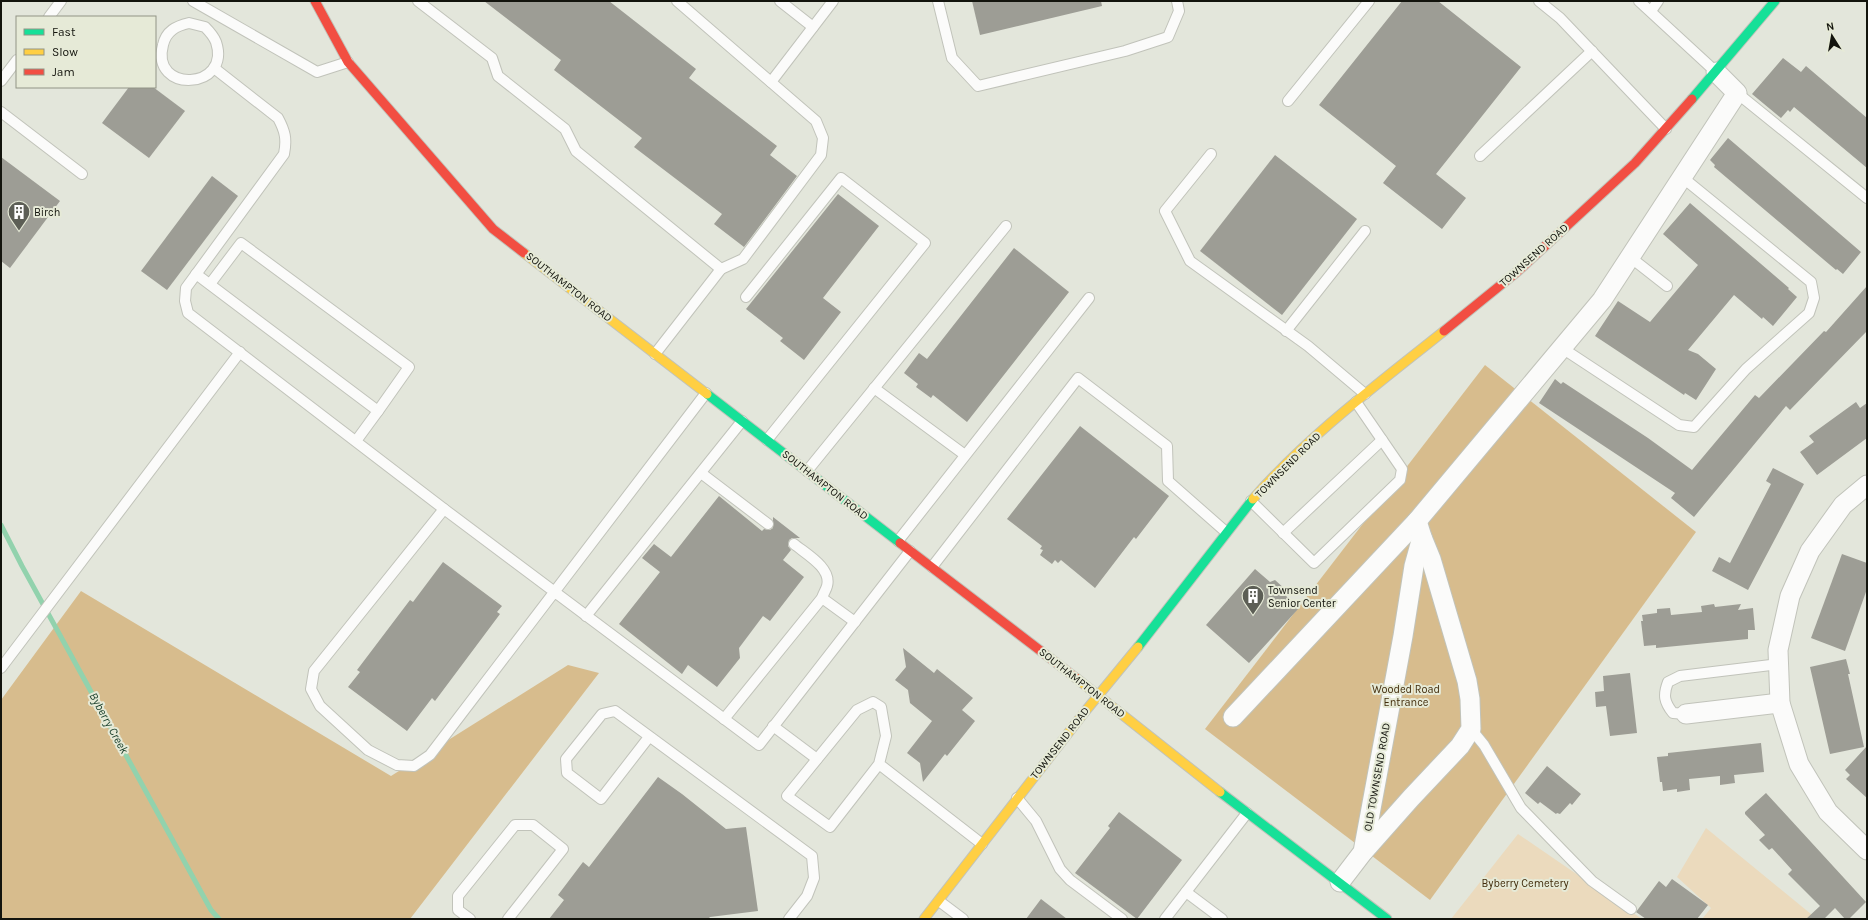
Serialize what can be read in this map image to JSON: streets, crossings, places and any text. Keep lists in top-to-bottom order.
{
  "streets": {
    "street": ["TOWNSEND ROAD", "SOUTHAMPTON ROAD", "OLD TOWNSEND ROAD"]
  },
  "crossings": [
    ["TOWNSEND ROAD", "SOUTHAMPTON ROAD"],
    ["SOUTHAMPTON ROAD", "OLD TOWNSEND ROAD"]
  ],
  "water": ["Byberry Creek"],
  "parks": ["Wooded Road Entrance", "Byberry Cemetery"],
  "places": {
    "building": ["Birch", "Townsend Senior Center"]
  },
  "legend": ["Fast", "Slow", "Jam"],
  "north": "top"
}
